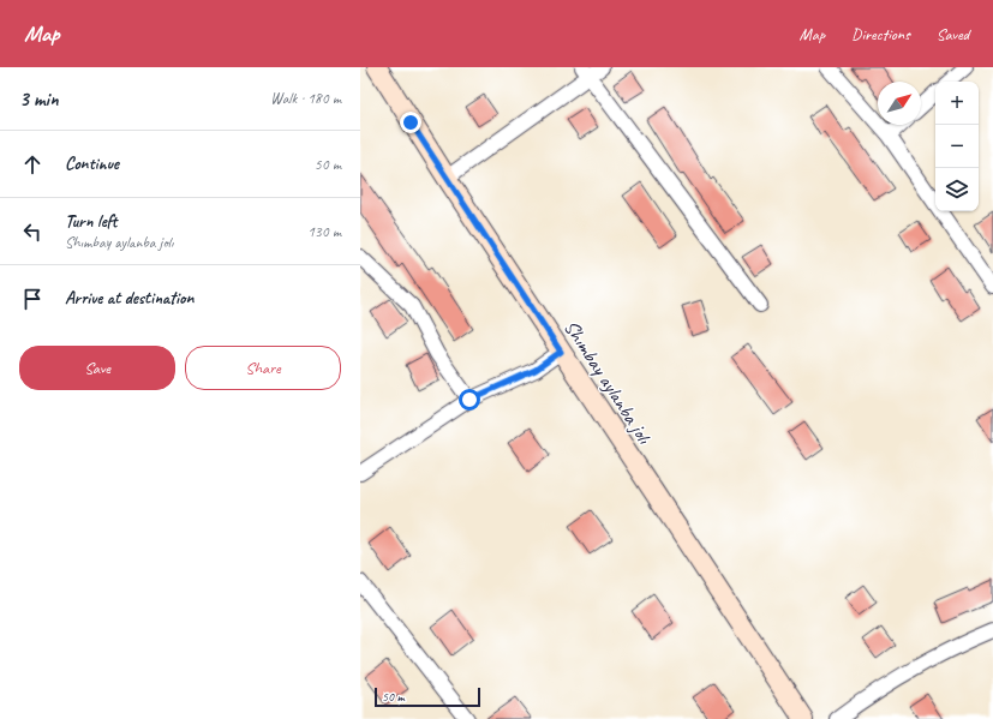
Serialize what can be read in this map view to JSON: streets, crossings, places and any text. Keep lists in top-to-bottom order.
{
  "streets": {
    "main road": ["Shımbay aylanba jolı"]
  },
  "scale_bar": "50 m",
  "north": "top right",
  "page": {
    "header": "Map",
    "nav": ["Map", "Directions", "Saved"],
    "heading": ["3 min", "Walk · 180 m"],
    "map_buttons": ["+", "−"],
    "list": [
      ["Continue", "50 m"],
      ["Turn left", "Shımbay aylanba jolı", "130 m"],
      "Arrive at destination"
    ],
    "buttons": ["Save", "Share"],
    "scale": "50 m"
  }
}
